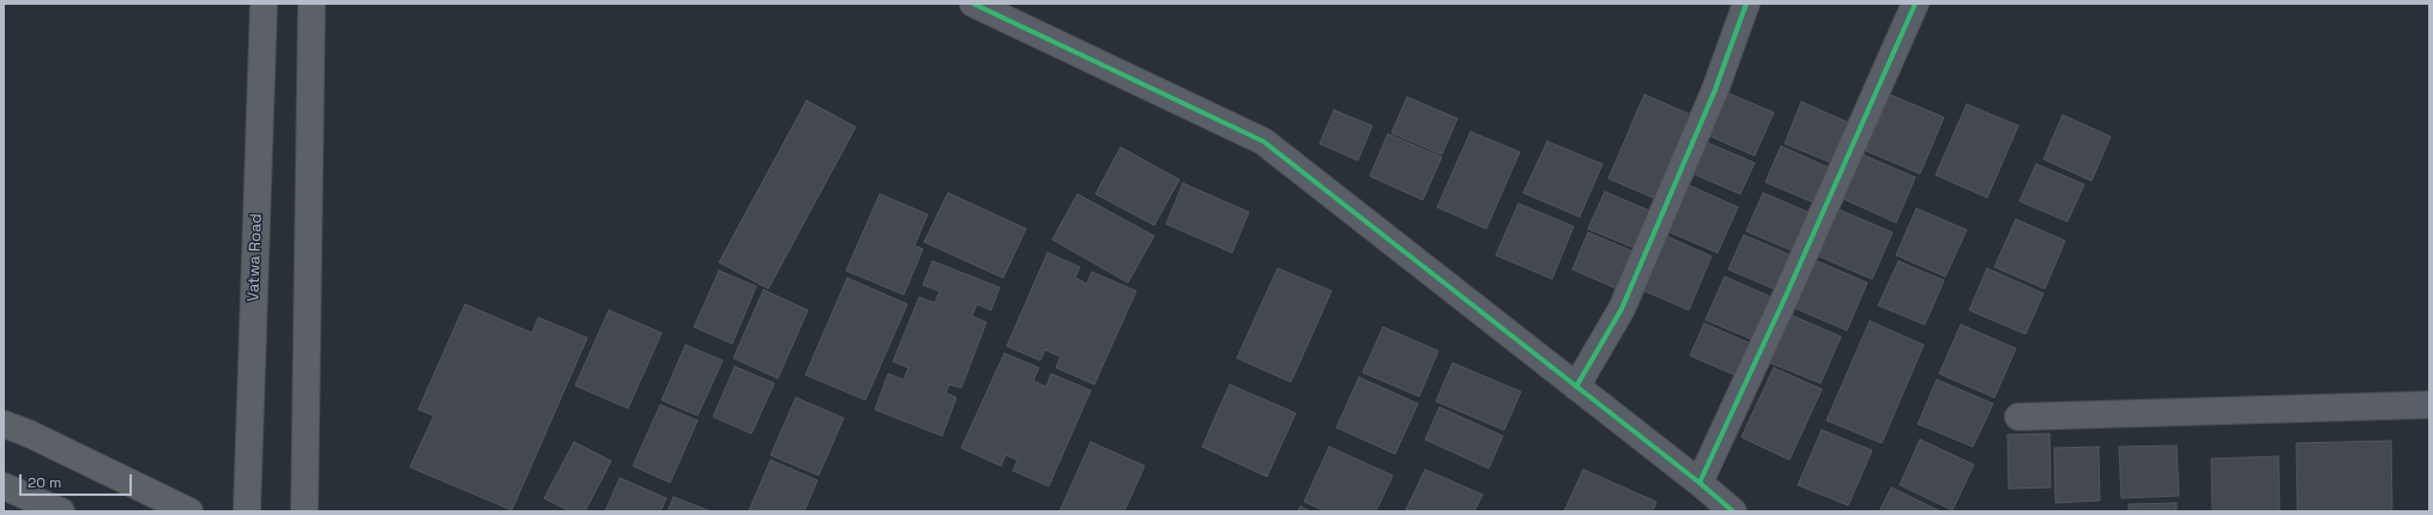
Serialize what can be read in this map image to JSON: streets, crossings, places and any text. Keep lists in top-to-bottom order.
{
  "streets": {
    "main road": ["Vatwa Road"]
  },
  "scale_bar": "20 m"
}
